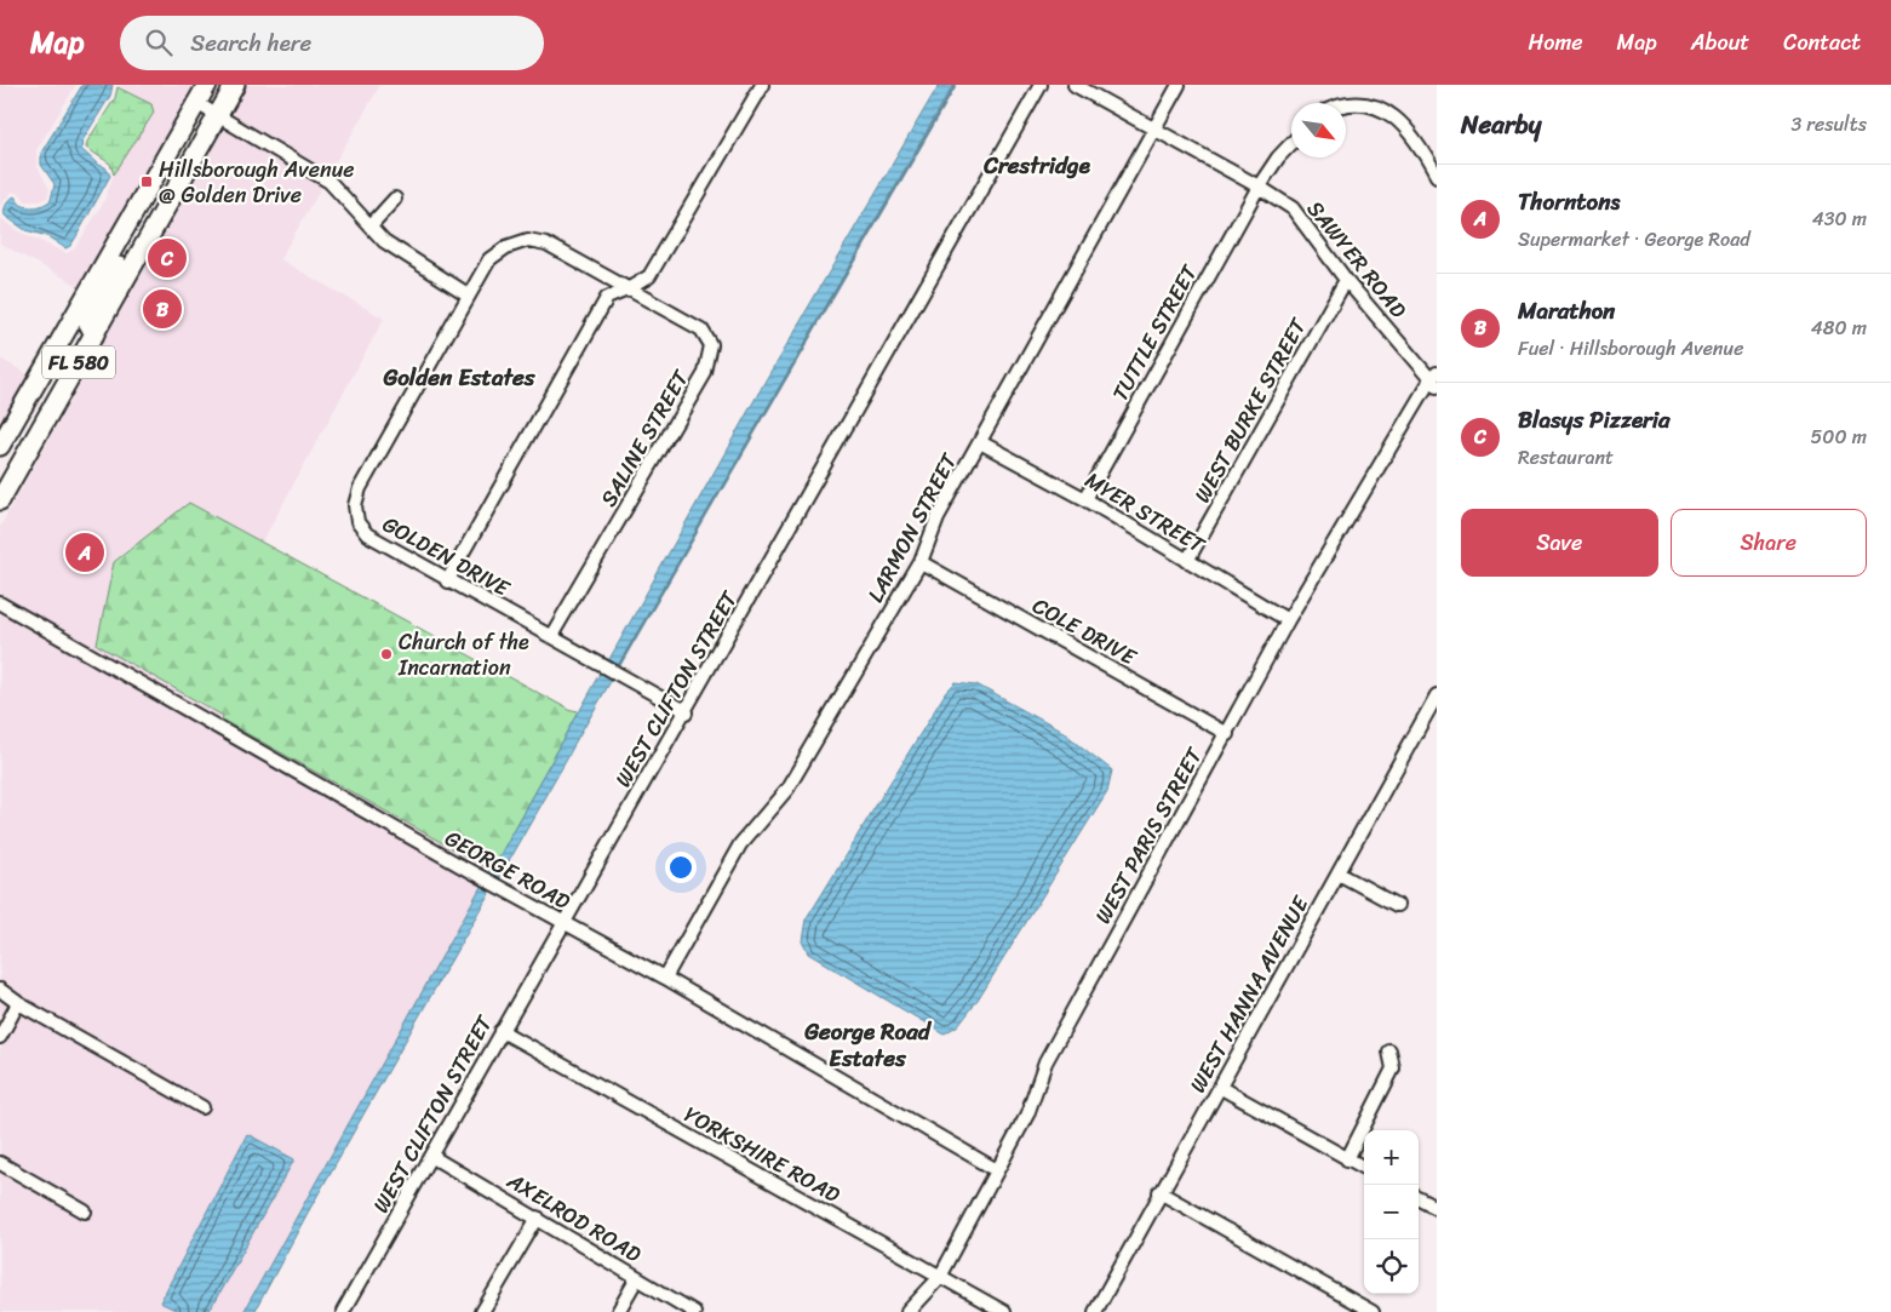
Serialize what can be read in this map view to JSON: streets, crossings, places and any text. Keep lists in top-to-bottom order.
{
  "streets": {
    "main road": ["FL 580"],
    "street": [
      "SAWYER ROAD",
      "TUTTLE STREET",
      "WEST BURKE STREET",
      "SALINE STREET",
      "MYER STREET",
      "LARMON STREET",
      "GOLDEN DRIVE",
      "COLE DRIVE",
      "WEST CLIFTON STREET",
      "WEST PARIS STREET",
      "GEORGE ROAD",
      "WEST HANNA AVENUE",
      "YORKSHIRE ROAD",
      "AXELROD ROAD"
    ]
  },
  "crossings": [
    ["SAWYER ROAD", "TUTTLE STREET"],
    ["SAWYER ROAD", "WEST BURKE STREET"],
    ["SAWYER ROAD", "LARMON STREET"],
    ["SAWYER ROAD", "WEST PARIS STREET"],
    ["TUTTLE STREET", "MYER STREET"],
    ["WEST BURKE STREET", "MYER STREET"],
    ["SALINE STREET", "GOLDEN DRIVE"],
    ["MYER STREET", "LARMON STREET"],
    ["MYER STREET", "WEST PARIS STREET"],
    ["LARMON STREET", "COLE DRIVE"],
    ["LARMON STREET", "GEORGE ROAD"],
    ["GOLDEN DRIVE", "WEST CLIFTON STREET"],
    ["COLE DRIVE", "WEST PARIS STREET"],
    ["WEST CLIFTON STREET", "GEORGE ROAD"],
    ["WEST CLIFTON STREET", "YORKSHIRE ROAD"],
    ["WEST CLIFTON STREET", "AXELROD ROAD"],
    ["WEST PARIS STREET", "GEORGE ROAD"],
    ["WEST PARIS STREET", "YORKSHIRE ROAD"]
  ],
  "districts": ["Crestridge", "Golden Estates", "George Road Estates"],
  "places": {
    "transit": ["Hillsborough Avenue @ Golden Drive"],
    "other": ["Church of the Incarnation"]
  },
  "north": "bottom right",
  "page": {
    "header": "Map",
    "search": "Search here",
    "nav": [
      "Home",
      "Map",
      "About",
      "Contact"
    ],
    "heading": ["Nearby", "3 results"],
    "list": [
      {
        "mark": "A",
        "name": "Thorntons",
        "note": "Supermarket · George Road",
        "value": "430 m"
      },
      {
        "mark": "B",
        "name": "Marathon",
        "note": "Fuel · Hillsborough Avenue",
        "value": "480 m"
      },
      {
        "mark": "C",
        "name": "Blasys Pizzeria",
        "note": "Restaurant",
        "value": "500 m"
      }
    ],
    "pins": ["C", "B", "A"],
    "buttons": ["Save", "Share"],
    "map_buttons": ["+", "−"]
  }
}
